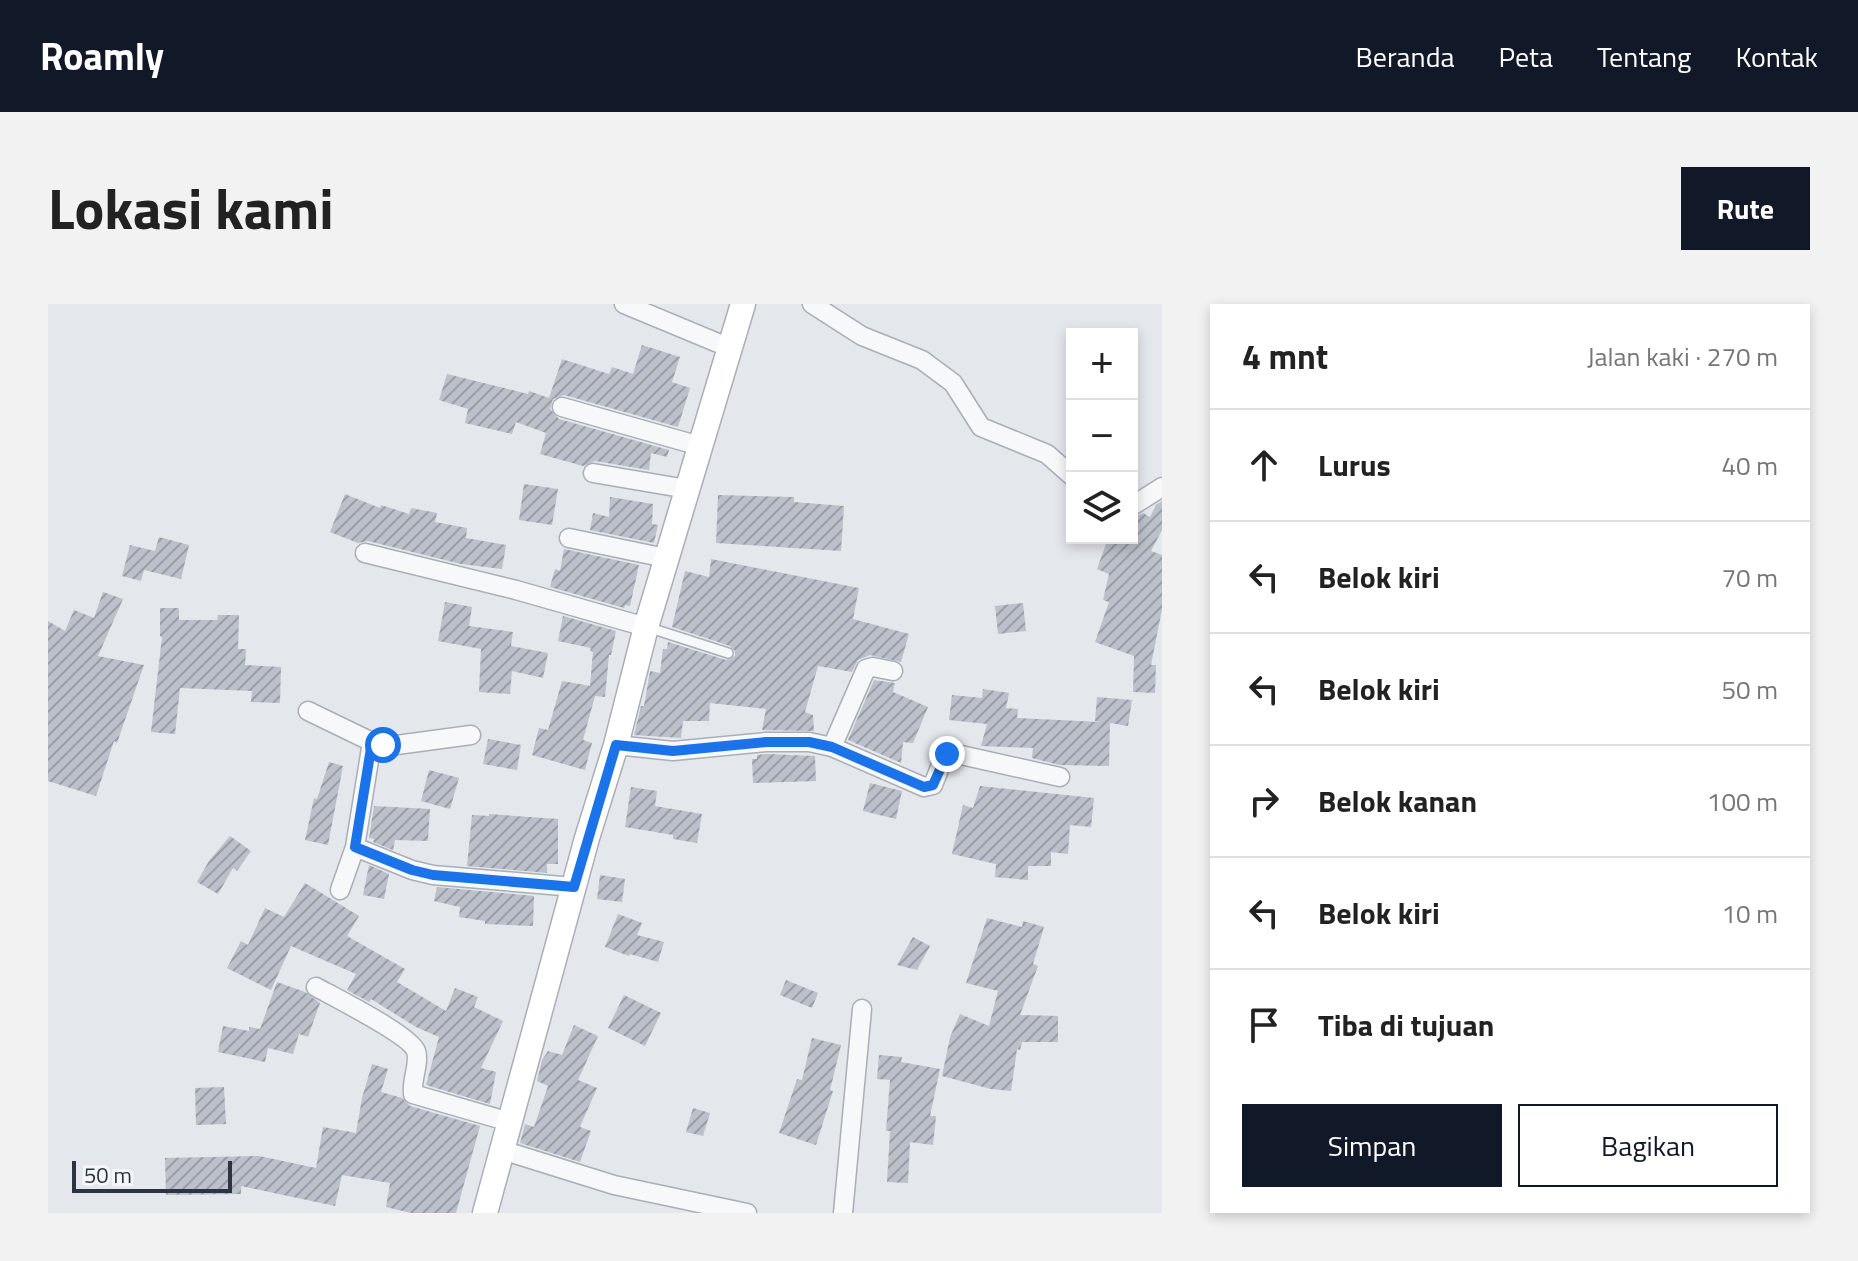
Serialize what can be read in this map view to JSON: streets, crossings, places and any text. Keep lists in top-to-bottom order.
{
  "scale_bar": "50 m",
  "page": {
    "header": "Roamly",
    "nav": [
      "Beranda",
      "Peta",
      "Tentang",
      "Kontak"
    ],
    "title": "Lokasi kami",
    "buttons": [
      "Rute",
      ["Simpan", "Bagikan"]
    ],
    "heading": ["4 mnt", "Jalan kaki · 270 m"],
    "map_buttons": ["+", "−"],
    "list": [
      ["Lurus", "40 m"],
      ["Belok kiri", "70 m"],
      ["Belok kiri", "50 m"],
      ["Belok kanan", "100 m"],
      ["Belok kiri", "10 m"],
      "Tiba di tujuan"
    ],
    "scale": "50 m"
  }
}
